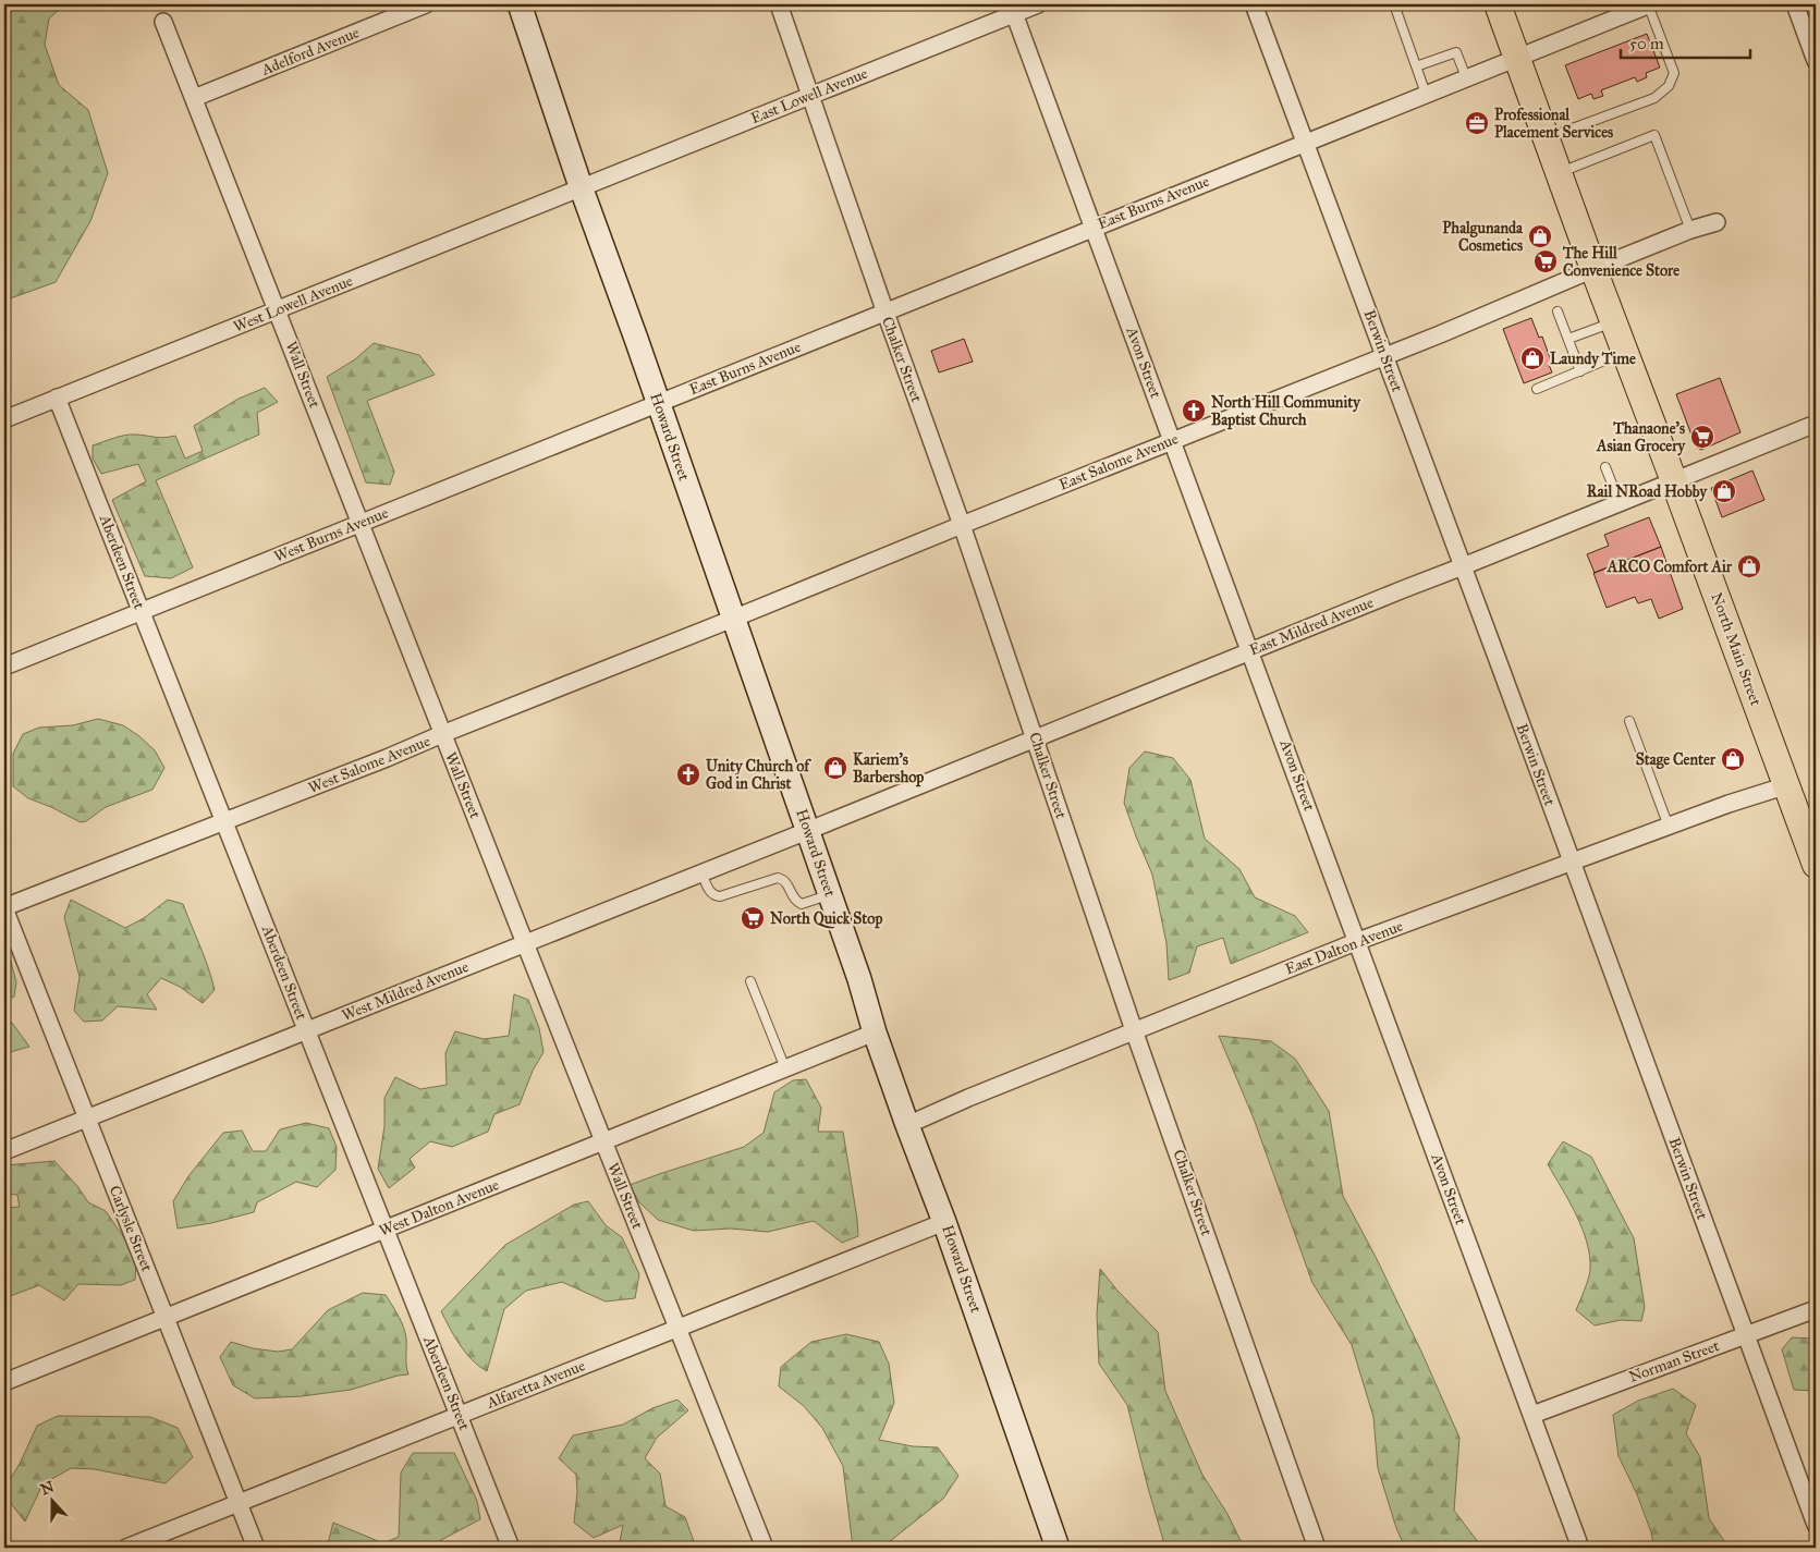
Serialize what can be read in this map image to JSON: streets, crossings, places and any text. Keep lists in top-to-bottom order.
{
  "streets": {
    "main road": ["Howard Street", "North Main Street"],
    "street": [
      "Adelford Avenue",
      "East Lowell Avenue",
      "East Burns Avenue",
      "West Lowell Avenue",
      "Berwin Street",
      "Chalker Street",
      "Avon Street",
      "Wall Street",
      "East Salome Avenue",
      "West Burns Avenue",
      "Aberdeen Street",
      "East Mildred Avenue",
      "West Salome Avenue",
      "East Dalton Avenue",
      "West Mildred Avenue",
      "West Dalton Avenue",
      "Carlysle Street",
      "Norman Street",
      "Alfaretta Avenue"
    ]
  },
  "crossings": [
    ["Adelford Avenue", "Wall Street"],
    ["East Lowell Avenue", "West Lowell Avenue"],
    ["East Lowell Avenue", "Chalker Street"],
    ["East Lowell Avenue", "Avon Street"],
    ["East Lowell Avenue", "Howard Street"],
    ["East Burns Avenue", "Berwin Street"],
    ["East Burns Avenue", "Chalker Street"],
    ["East Burns Avenue", "Avon Street"],
    ["East Burns Avenue", "Howard Street"],
    ["East Burns Avenue", "West Burns Avenue"],
    ["East Burns Avenue", "North Main Street"],
    ["West Lowell Avenue", "Wall Street"],
    ["West Lowell Avenue", "Howard Street"],
    ["West Lowell Avenue", "Aberdeen Street"],
    ["Berwin Street", "East Salome Avenue"],
    ["Berwin Street", "East Mildred Avenue"],
    ["Berwin Street", "East Dalton Avenue"],
    ["Berwin Street", "Norman Street"],
    ["Chalker Street", "East Salome Avenue"],
    ["Chalker Street", "East Mildred Avenue"],
    ["Chalker Street", "East Dalton Avenue"],
    ["Avon Street", "East Salome Avenue"],
    ["Avon Street", "East Mildred Avenue"],
    ["Avon Street", "East Dalton Avenue"],
    ["Avon Street", "Norman Street"],
    ["Wall Street", "West Burns Avenue"],
    ["Wall Street", "West Salome Avenue"],
    ["Wall Street", "West Mildred Avenue"],
    ["Wall Street", "West Dalton Avenue"],
    ["Wall Street", "Alfaretta Avenue"],
    ["Howard Street", "East Salome Avenue"],
    ["Howard Street", "West Burns Avenue"],
    ["Howard Street", "East Mildred Avenue"],
    ["Howard Street", "West Salome Avenue"],
    ["Howard Street", "East Dalton Avenue"],
    ["Howard Street", "West Mildred Avenue"],
    ["Howard Street", "West Dalton Avenue"],
    ["Howard Street", "Alfaretta Avenue"],
    ["East Salome Avenue", "North Main Street"],
    ["East Salome Avenue", "West Salome Avenue"],
    ["West Burns Avenue", "Aberdeen Street"],
    ["Aberdeen Street", "West Salome Avenue"],
    ["Aberdeen Street", "West Mildred Avenue"],
    ["Aberdeen Street", "West Dalton Avenue"],
    ["Aberdeen Street", "Alfaretta Avenue"],
    ["East Mildred Avenue", "North Main Street"],
    ["East Mildred Avenue", "West Mildred Avenue"],
    ["North Main Street", "East Dalton Avenue"],
    ["West Salome Avenue", "Carlysle Street"],
    ["West Mildred Avenue", "Carlysle Street"],
    ["West Dalton Avenue", "Carlysle Street"],
    ["Carlysle Street", "Alfaretta Avenue"]
  ],
  "places": {
    "office": ["Professional Placement Services"],
    "shop": [
      "Phalgunanda Cosmetics",
      "Laundy Time",
      "Rail NRoad Hobby",
      "ARCO Comfort Air",
      "Stage Center",
      "Kariem's Barbershop"
    ],
    "supermarket": ["The Hill Convenience Store", "Thanaone's Asian Grocery", "North Quick Stop"],
    "church": ["North Hill Community Baptist Church", "Unity Church of God in Christ"]
  },
  "scale_bar": "50 m",
  "north": "top"
}
